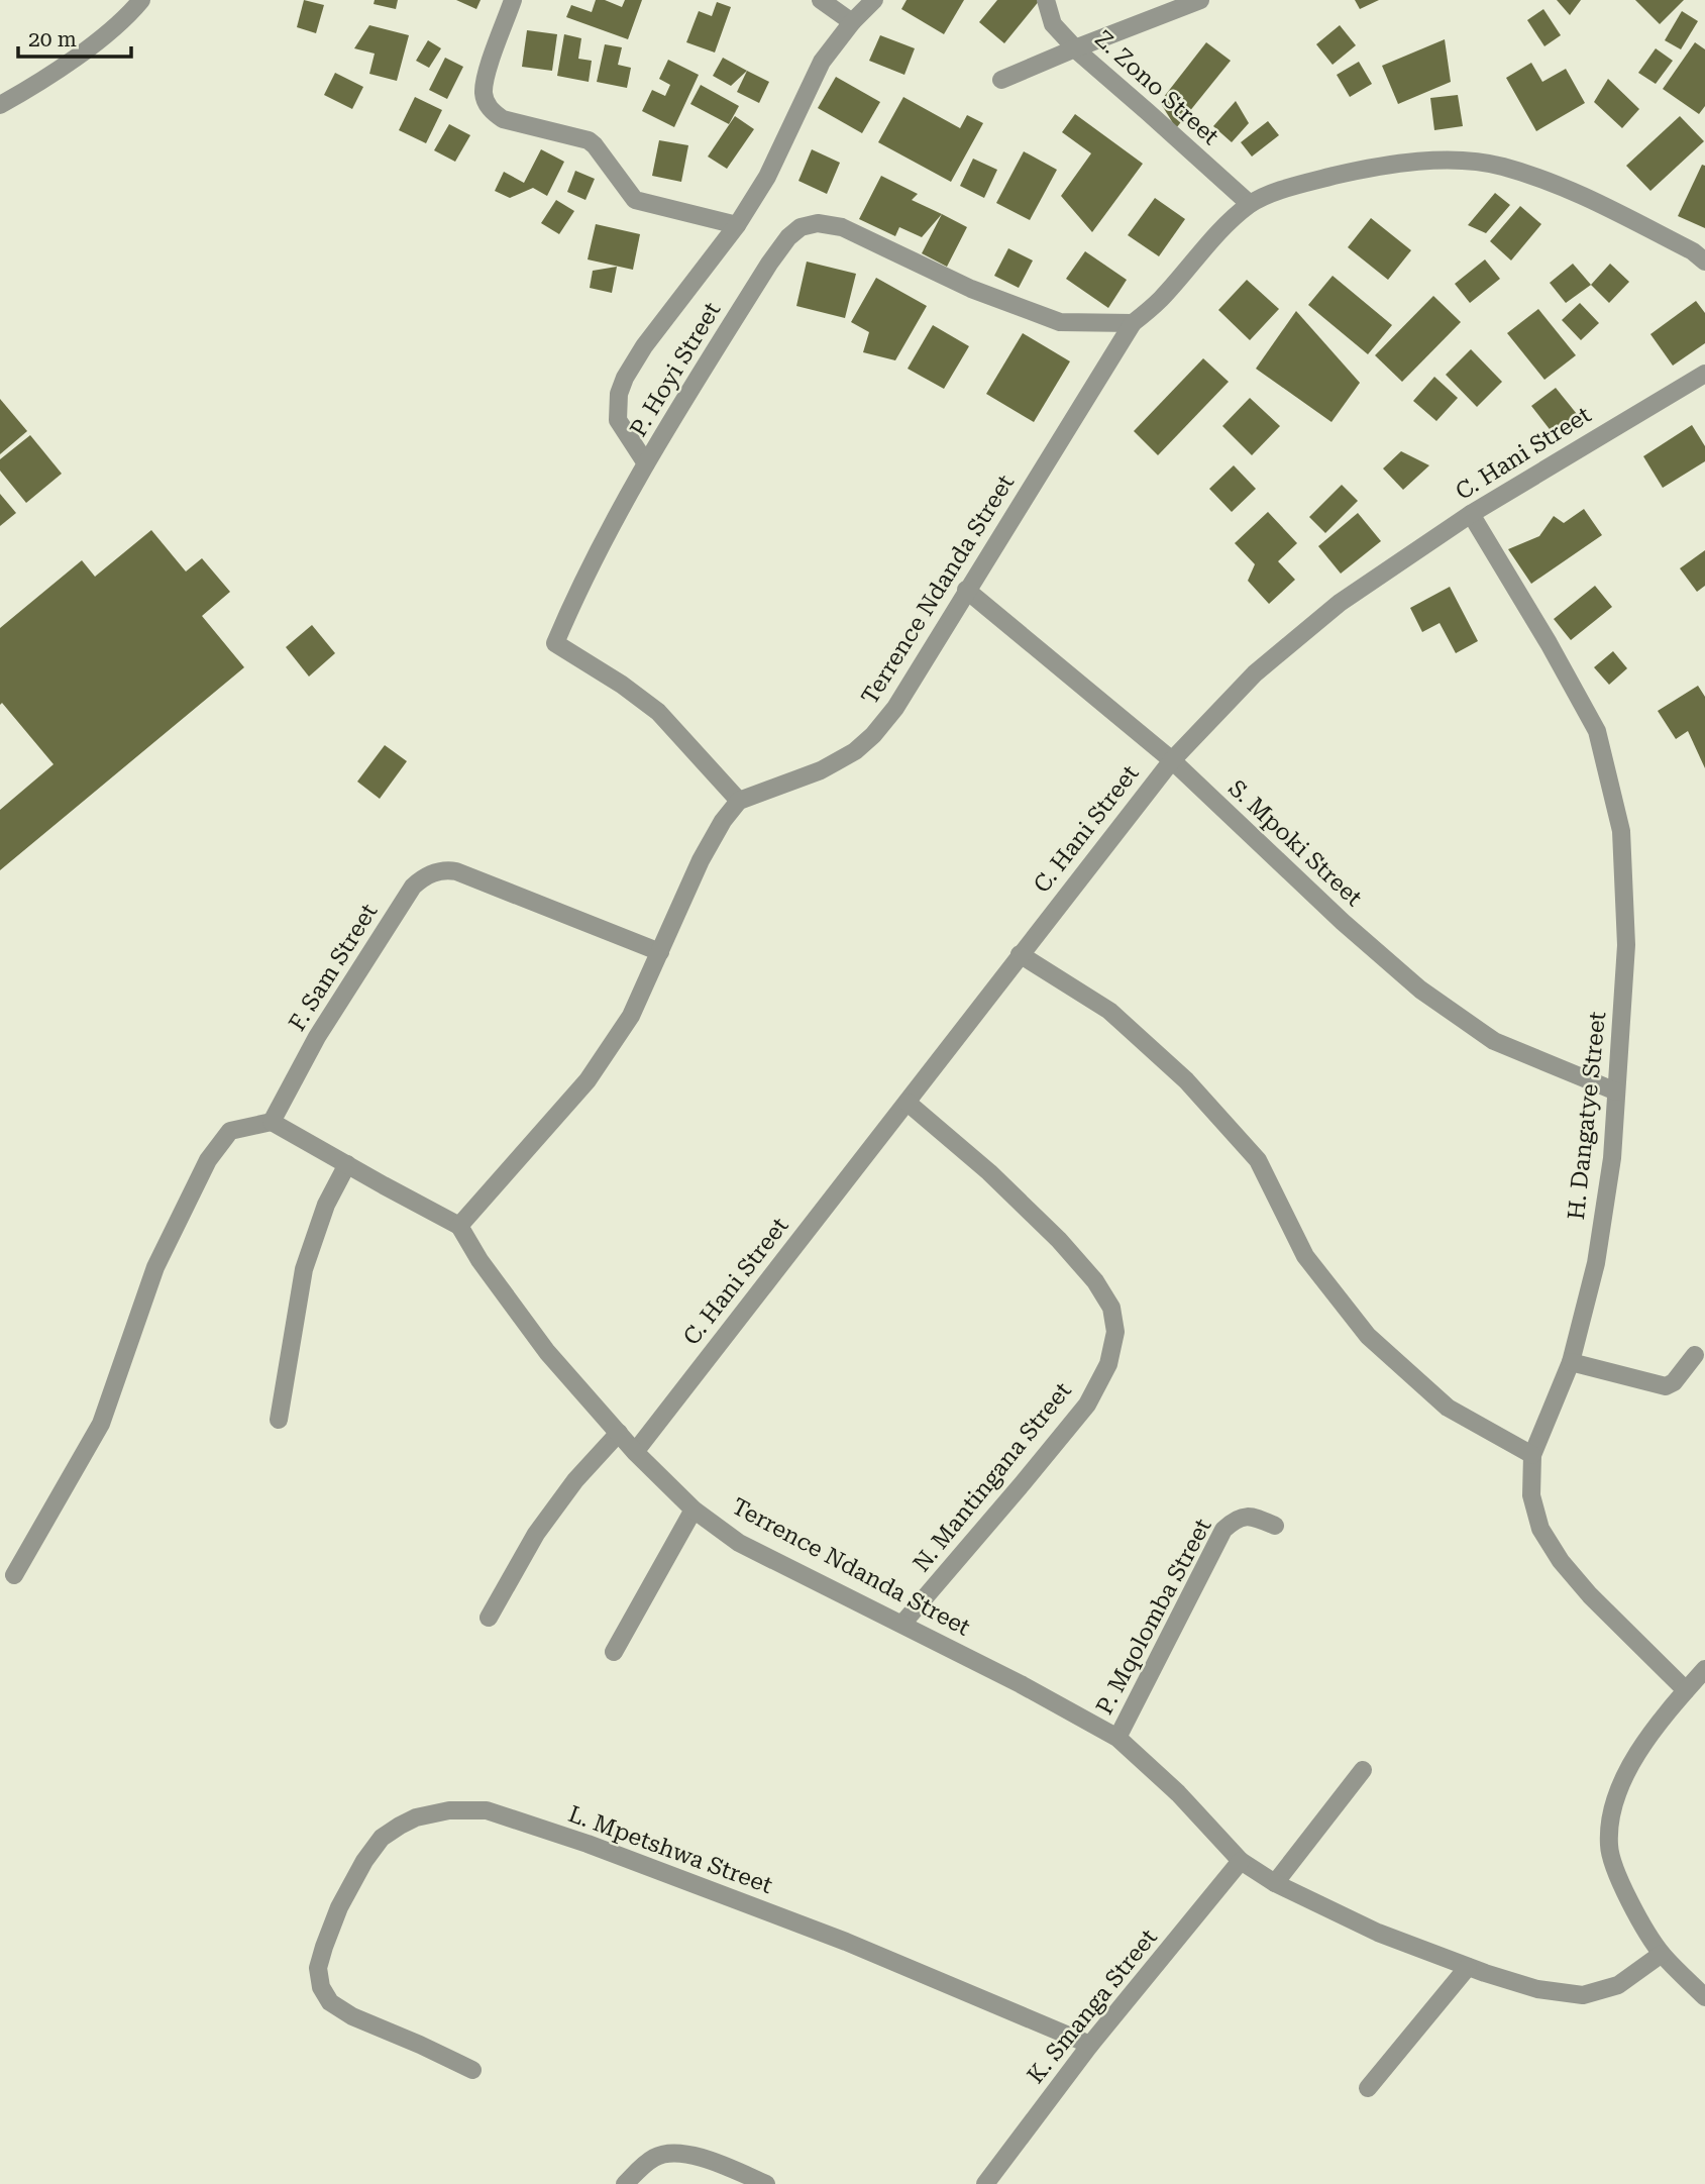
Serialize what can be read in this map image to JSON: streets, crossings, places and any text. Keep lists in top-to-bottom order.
{
  "streets": {
    "street": [
      "Z. Zono Street",
      "P. Hoyi Street",
      "C. Hani Street",
      "Terrence Ndanda Street",
      "S. Mpoki Street",
      "F. Sam Street",
      "H. Dangatye Street",
      "N. Mantingana Street",
      "P. Mqolomba Street",
      "L. Mpetshwa Street",
      "K. Smanga Street"
    ]
  },
  "crossings": [
    ["Z. Zono Street", "Terrence Ndanda Street"],
    ["P. Hoyi Street", "Terrence Ndanda Street"],
    ["C. Hani Street", "Terrence Ndanda Street"],
    ["C. Hani Street", "S. Mpoki Street"],
    ["C. Hani Street", "H. Dangatye Street"],
    ["C. Hani Street", "N. Mantingana Street"],
    ["Terrence Ndanda Street", "S. Mpoki Street"],
    ["Terrence Ndanda Street", "N. Mantingana Street"],
    ["Terrence Ndanda Street", "P. Mqolomba Street"],
    ["Terrence Ndanda Street", "K. Smanga Street"],
    ["S. Mpoki Street", "H. Dangatye Street"],
    ["L. Mpetshwa Street", "K. Smanga Street"]
  ],
  "scale_bar": "20 m"
}
